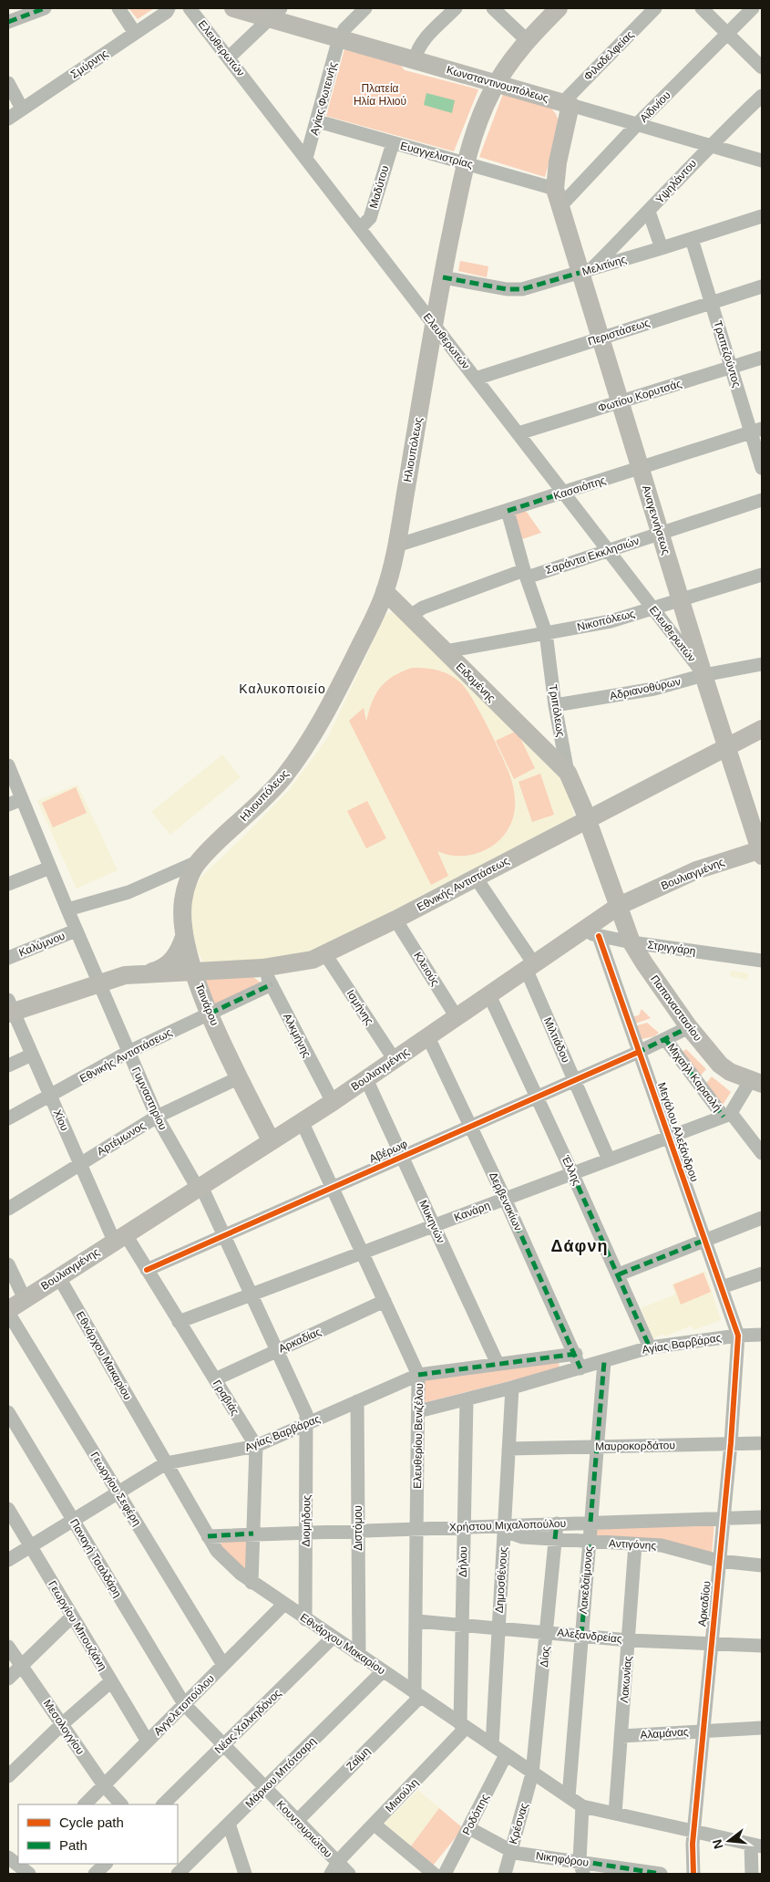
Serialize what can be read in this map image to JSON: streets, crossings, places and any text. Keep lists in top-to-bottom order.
{
  "streets": {
    "main road": [
      "Κωνσταντινουπόλεως",
      "Ηλιουπόλεως",
      "Αναγεννήσεως",
      "Ειδομένης",
      "Τριπόλεως",
      "Βουλιαγμένης",
      "Εθνικής Αντιστάσεως",
      "Ταινάρου",
      "Παπαναστασίου"
    ],
    "street": [
      "Ελευθερωτών",
      "Φιλαδελφείας",
      "Σμύρνης",
      "Αγίας Φωτεινής",
      "Αϊδινίου",
      "Ευαγγελιστρίας",
      "Υψηλάντου",
      "Μαδύτου",
      "Μελιτίνης",
      "Περιστάσεως",
      "Τραπεζούντος",
      "Φωτίου Κορυτσάς",
      "Κασσιόπης",
      "Σαράντα Εκκλησιών",
      "Νικοπόλεως",
      "Αδριανοθύρων",
      "Καλύμνου",
      "Στριγγάρη",
      "Κλειούς",
      "Ισμήνης",
      "Αλκμήνης",
      "Μιλτιάδου",
      "Μιχαήλ Καραολή",
      "Γυμναστηρίου",
      "Χίου",
      "Μεγάλου Αλεξάνδρου",
      "Αρτέμωνος",
      "Αβέρωφ",
      "Έλλης",
      "Δερβενακίων",
      "Κανάρη",
      "Μυκηνών",
      "Αρκαδίας",
      "Αγίας Βαρβάρας",
      "Εθνάρχου Μακαρίου",
      "Γραβιάς",
      "Ελευθερίου Βενιζέλου",
      "Μαυροκορδάτου",
      "Γεωργίου Σεφέρη",
      "Διομήδους",
      "Χρήστου Μιχαλοπούλου",
      "Διστόμου",
      "Αντιγόνης",
      "Παναγή Τσαλδάρη",
      "Δήλου",
      "Δημοσθένους",
      "Λακεδαίμονος",
      "Αρκαδίου",
      "Γεωργίου Μπουζιάνη",
      "Αλεξανδρείας",
      "Δίος",
      "Λακωνίας",
      "Αγγελετοπούλου",
      "Νέας Χαλκηδόνος",
      "Μεσολογγίου",
      "Αλαμάνας",
      "Ζαΐμη",
      "Μάρκου Μπότσαρη",
      "Μιαούλη",
      "Ροδόπης",
      "Κρέσνας",
      "Κουντουριώτου",
      "Νικηφόρου"
    ]
  },
  "crossings": [
    ["Ελευθερωτών", "Αγίας Φωτεινής"],
    ["Ελευθερωτών", "Μαδύτου"],
    ["Ελευθερωτών", "Περιστάσεως"],
    ["Ελευθερωτών", "Φωτίου Κορυτσάς"],
    ["Ελευθερωτών", "Ηλιουπόλεως"],
    ["Ελευθερωτών", "Κασσιόπης"],
    ["Ελευθερωτών", "Αναγεννήσεως"],
    ["Ελευθερωτών", "Σαράντα Εκκλησιών"],
    ["Ελευθερωτών", "Νικοπόλεως"],
    ["Ελευθερωτών", "Αδριανοθύρων"],
    ["Φιλαδελφείας", "Κωνσταντινουπόλεως"],
    ["Φιλαδελφείας", "Αναγεννήσεως"],
    ["Κωνσταντινουπόλεως", "Αγίας Φωτεινής"],
    ["Κωνσταντινουπόλεως", "Αϊδινίου"],
    ["Κωνσταντινουπόλεως", "Υψηλάντου"],
    ["Κωνσταντινουπόλεως", "Ηλιουπόλεως"],
    ["Κωνσταντινουπόλεως", "Αναγεννήσεως"],
    ["Αγίας Φωτεινής", "Ευαγγελιστρίας"],
    ["Αϊδινίου", "Αναγεννήσεως"],
    ["Ευαγγελιστρίας", "Μαδύτου"],
    ["Ευαγγελιστρίας", "Ηλιουπόλεως"],
    ["Ευαγγελιστρίας", "Αναγεννήσεως"],
    ["Υψηλάντου", "Μελιτίνης"],
    ["Υψηλάντου", "Αναγεννήσεως"],
    ["Μελιτίνης", "Τραπεζούντος"],
    ["Μελιτίνης", "Ηλιουπόλεως"],
    ["Μελιτίνης", "Αναγεννήσεως"],
    ["Περιστάσεως", "Τραπεζούντος"],
    ["Περιστάσεως", "Αναγεννήσεως"],
    ["Τραπεζούντος", "Φωτίου Κορυτσάς"],
    ["Τραπεζούντος", "Κασσιόπης"],
    ["Φωτίου Κορυτσάς", "Αναγεννήσεως"],
    ["Ηλιουπόλεως", "Κασσιόπης"],
    ["Ηλιουπόλεως", "Ειδομένης"],
    ["Ηλιουπόλεως", "Ταινάρου"],
    ["Κασσιόπης", "Αναγεννήσεως"],
    ["Κασσιόπης", "Τριπόλεως"],
    ["Αναγεννήσεως", "Σαράντα Εκκλησιών"],
    ["Αναγεννήσεως", "Νικοπόλεως"],
    ["Αναγεννήσεως", "Αδριανοθύρων"],
    ["Αναγεννήσεως", "Βουλιαγμένης"],
    ["Αναγεννήσεως", "Εθνικής Αντιστάσεως"],
    ["Σαράντα Εκκλησιών", "Ειδομένης"],
    ["Σαράντα Εκκλησιών", "Τριπόλεως"],
    ["Νικοπόλεως", "Ειδομένης"],
    ["Νικοπόλεως", "Τριπόλεως"],
    ["Ειδομένης", "Τριπόλεως"],
    ["Αδριανοθύρων", "Τριπόλεως"],
    ["Τριπόλεως", "Βουλιαγμένης"],
    ["Τριπόλεως", "Εθνικής Αντιστάσεως"],
    ["Τριπόλεως", "Παπαναστασίου"],
    ["Βουλιαγμένης", "Στριγγάρη"],
    ["Βουλιαγμένης", "Κλειούς"],
    ["Βουλιαγμένης", "Ταινάρου"],
    ["Βουλιαγμένης", "Ισμήνης"],
    ["Βουλιαγμένης", "Παπαναστασίου"],
    ["Βουλιαγμένης", "Αλκμήνης"],
    ["Βουλιαγμένης", "Μιλτιάδου"],
    ["Βουλιαγμένης", "Γυμναστηρίου"],
    ["Βουλιαγμένης", "Χίου"],
    ["Βουλιαγμένης", "Μεγάλου Αλεξάνδρου"],
    ["Βουλιαγμένης", "Έλλης"],
    ["Βουλιαγμένης", "Δερβενακίων"],
    ["Βουλιαγμένης", "Μυκηνών"],
    ["Βουλιαγμένης", "Εθνάρχου Μακαρίου"],
    ["Βουλιαγμένης", "Γραβιάς"],
    ["Βουλιαγμένης", "Ελευθερίου Βενιζέλου"],
    ["Βουλιαγμένης", "Γεωργίου Σεφέρη"],
    ["Εθνικής Αντιστάσεως", "Κλειούς"],
    ["Εθνικής Αντιστάσεως", "Ταινάρου"],
    ["Εθνικής Αντιστάσεως", "Ισμήνης"],
    ["Εθνικής Αντιστάσεως", "Αλκμήνης"],
    ["Εθνικής Αντιστάσεως", "Μιλτιάδου"],
    ["Εθνικής Αντιστάσεως", "Γυμναστηρίου"],
    ["Εθνικής Αντιστάσεως", "Χίου"],
    ["Καλύμνου", "Γυμναστηρίου"],
    ["Στριγγάρη", "Παπαναστασίου"],
    ["Στριγγάρη", "Μεγάλου Αλεξάνδρου"],
    ["Ταινάρου", "Αρτέμωνος"],
    ["Παπαναστασίου", "Αβέρωφ"],
    ["Μιλτιάδου", "Αβέρωφ"],
    ["Μιλτιάδου", "Κανάρη"],
    ["Μιχαήλ Καραολή", "Αβέρωφ"],
    ["Μιχαήλ Καραολή", "Κανάρη"],
    ["Γυμναστηρίου", "Αρτέμωνος"],
    ["Γυμναστηρίου", "Αβέρωφ"],
    ["Γυμναστηρίου", "Κανάρη"],
    ["Γυμναστηρίου", "Αρκαδίας"],
    ["Γυμναστηρίου", "Αγίας Βαρβάρας"],
    ["Γυμναστηρίου", "Διομήδους"],
    ["Χίου", "Αρτέμωνος"],
    ["Χίου", "Γραβιάς"],
    ["Μεγάλου Αλεξάνδρου", "Αβέρωφ"],
    ["Μεγάλου Αλεξάνδρου", "Κανάρη"],
    ["Μεγάλου Αλεξάνδρου", "Αγίας Βαρβάρας"],
    ["Μεγάλου Αλεξάνδρου", "Αρκαδίου"],
    ["Αβέρωφ", "Έλλης"],
    ["Αβέρωφ", "Δερβενακίων"],
    ["Αβέρωφ", "Μυκηνών"],
    ["Αβέρωφ", "Γραβιάς"],
    ["Αβέρωφ", "Ελευθερίου Βενιζέλου"],
    ["Έλλης", "Κανάρη"],
    ["Έλλης", "Αγίας Βαρβάρας"],
    ["Δερβενακίων", "Κανάρη"],
    ["Δερβενακίων", "Αγίας Βαρβάρας"],
    ["Κανάρη", "Μυκηνών"],
    ["Κανάρη", "Γραβιάς"],
    ["Κανάρη", "Ελευθερίου Βενιζέλου"],
    ["Μυκηνών", "Αγίας Βαρβάρας"],
    ["Αρκαδίας", "Γραβιάς"],
    ["Αρκαδίας", "Ελευθερίου Βενιζέλου"],
    ["Αγίας Βαρβάρας", "Εθνάρχου Μακαρίου"],
    ["Αγίας Βαρβάρας", "Γραβιάς"],
    ["Αγίας Βαρβάρας", "Ελευθερίου Βενιζέλου"],
    ["Αγίας Βαρβάρας", "Γεωργίου Σεφέρη"],
    ["Αγίας Βαρβάρας", "Διομήδους"],
    ["Αγίας Βαρβάρας", "Διστόμου"],
    ["Αγίας Βαρβάρας", "Παναγή Τσαλδάρη"],
    ["Αγίας Βαρβάρας", "Δήλου"],
    ["Αγίας Βαρβάρας", "Δημοσθένους"],
    ["Αγίας Βαρβάρας", "Λακεδαίμονος"],
    ["Αγίας Βαρβάρας", "Αρκαδίου"],
    ["Αγίας Βαρβάρας", "Γεωργίου Μπουζιάνη"],
    ["Εθνάρχου Μακαρίου", "Ελευθερίου Βενιζέλου"],
    ["Εθνάρχου Μακαρίου", "Διομήδους"],
    ["Εθνάρχου Μακαρίου", "Χρήστου Μιχαλοπούλου"],
    ["Εθνάρχου Μακαρίου", "Διστόμου"],
    ["Εθνάρχου Μακαρίου", "Δήλου"],
    ["Εθνάρχου Μακαρίου", "Δημοσθένους"],
    ["Εθνάρχου Μακαρίου", "Λακεδαίμονος"],
    ["Εθνάρχου Μακαρίου", "Αρκαδίου"],
    ["Εθνάρχου Μακαρίου", "Δίος"],
    ["Εθνάρχου Μακαρίου", "Λακωνίας"],
    ["Εθνάρχου Μακαρίου", "Αγγελετοπούλου"],
    ["Εθνάρχου Μακαρίου", "Νέας Χαλκηδόνος"],
    ["Εθνάρχου Μακαρίου", "Ζαΐμη"],
    ["Εθνάρχου Μακαρίου", "Μάρκου Μπότσαρη"],
    ["Εθνάρχου Μακαρίου", "Μιαούλη"],
    ["Εθνάρχου Μακαρίου", "Ροδόπης"],
    ["Εθνάρχου Μακαρίου", "Κρέσνας"],
    ["Ελευθερίου Βενιζέλου", "Χρήστου Μιχαλοπούλου"],
    ["Ελευθερίου Βενιζέλου", "Αλεξανδρείας"],
    ["Ελευθερίου Βενιζέλου", "Ζαΐμη"],
    ["Μαυροκορδάτου", "Δημοσθένους"],
    ["Μαυροκορδάτου", "Λακεδαίμονος"],
    ["Μαυροκορδάτου", "Αρκαδίου"],
    ["Γεωργίου Σεφέρη", "Αγγελετοπούλου"],
    ["Διομήδους", "Χρήστου Μιχαλοπούλου"],
    ["Χρήστου Μιχαλοπούλου", "Διστόμου"],
    ["Χρήστου Μιχαλοπούλου", "Αντιγόνης"],
    ["Χρήστου Μιχαλοπούλου", "Δήλου"],
    ["Χρήστου Μιχαλοπούλου", "Δημοσθένους"],
    ["Χρήστου Μιχαλοπούλου", "Λακεδαίμονος"],
    ["Χρήστου Μιχαλοπούλου", "Αρκαδίου"],
    ["Χρήστου Μιχαλοπούλου", "Δίος"],
    ["Αντιγόνης", "Δημοσθένους"],
    ["Αντιγόνης", "Λακεδαίμονος"],
    ["Αντιγόνης", "Αρκαδίου"],
    ["Αντιγόνης", "Δίος"],
    ["Αντιγόνης", "Λακωνίας"],
    ["Παναγή Τσαλδάρη", "Αγγελετοπούλου"],
    ["Παναγή Τσαλδάρη", "Κουντουριώτου"],
    ["Δήλου", "Αλεξανδρείας"],
    ["Δήλου", "Μιαούλη"],
    ["Δημοσθένους", "Αλεξανδρείας"],
    ["Λακεδαίμονος", "Αλεξανδρείας"],
    ["Αρκαδίου", "Αλεξανδρείας"],
    ["Αρκαδίου", "Αλαμάνας"],
    ["Γεωργίου Μπουζιάνη", "Αγγελετοπούλου"],
    ["Αλεξανδρείας", "Δίος"],
    ["Αλεξανδρείας", "Λακωνίας"],
    ["Δίος", "Κρέσνας"],
    ["Λακωνίας", "Αλαμάνας"],
    ["Αγγελετοπούλου", "Μεσολογγίου"],
    ["Αγγελετοπούλου", "Κουντουριώτου"],
    ["Νέας Χαλκηδόνος", "Κουντουριώτου"],
    ["Ζαΐμη", "Κουντουριώτου"],
    ["Μάρκου Μπότσαρη", "Κουντουριώτου"],
    ["Μιαούλη", "Κουντουριώτου"],
    ["Ροδόπης", "Νικηφόρου"],
    ["Κρέσνας", "Νικηφόρου"]
  ],
  "districts": ["Καλυκοποιείο", "Δάφνη"],
  "parks": ["Πλατεία Ηλία Ηλιού"],
  "legend": ["Cycle path", "Path"],
  "north": "left"
}
